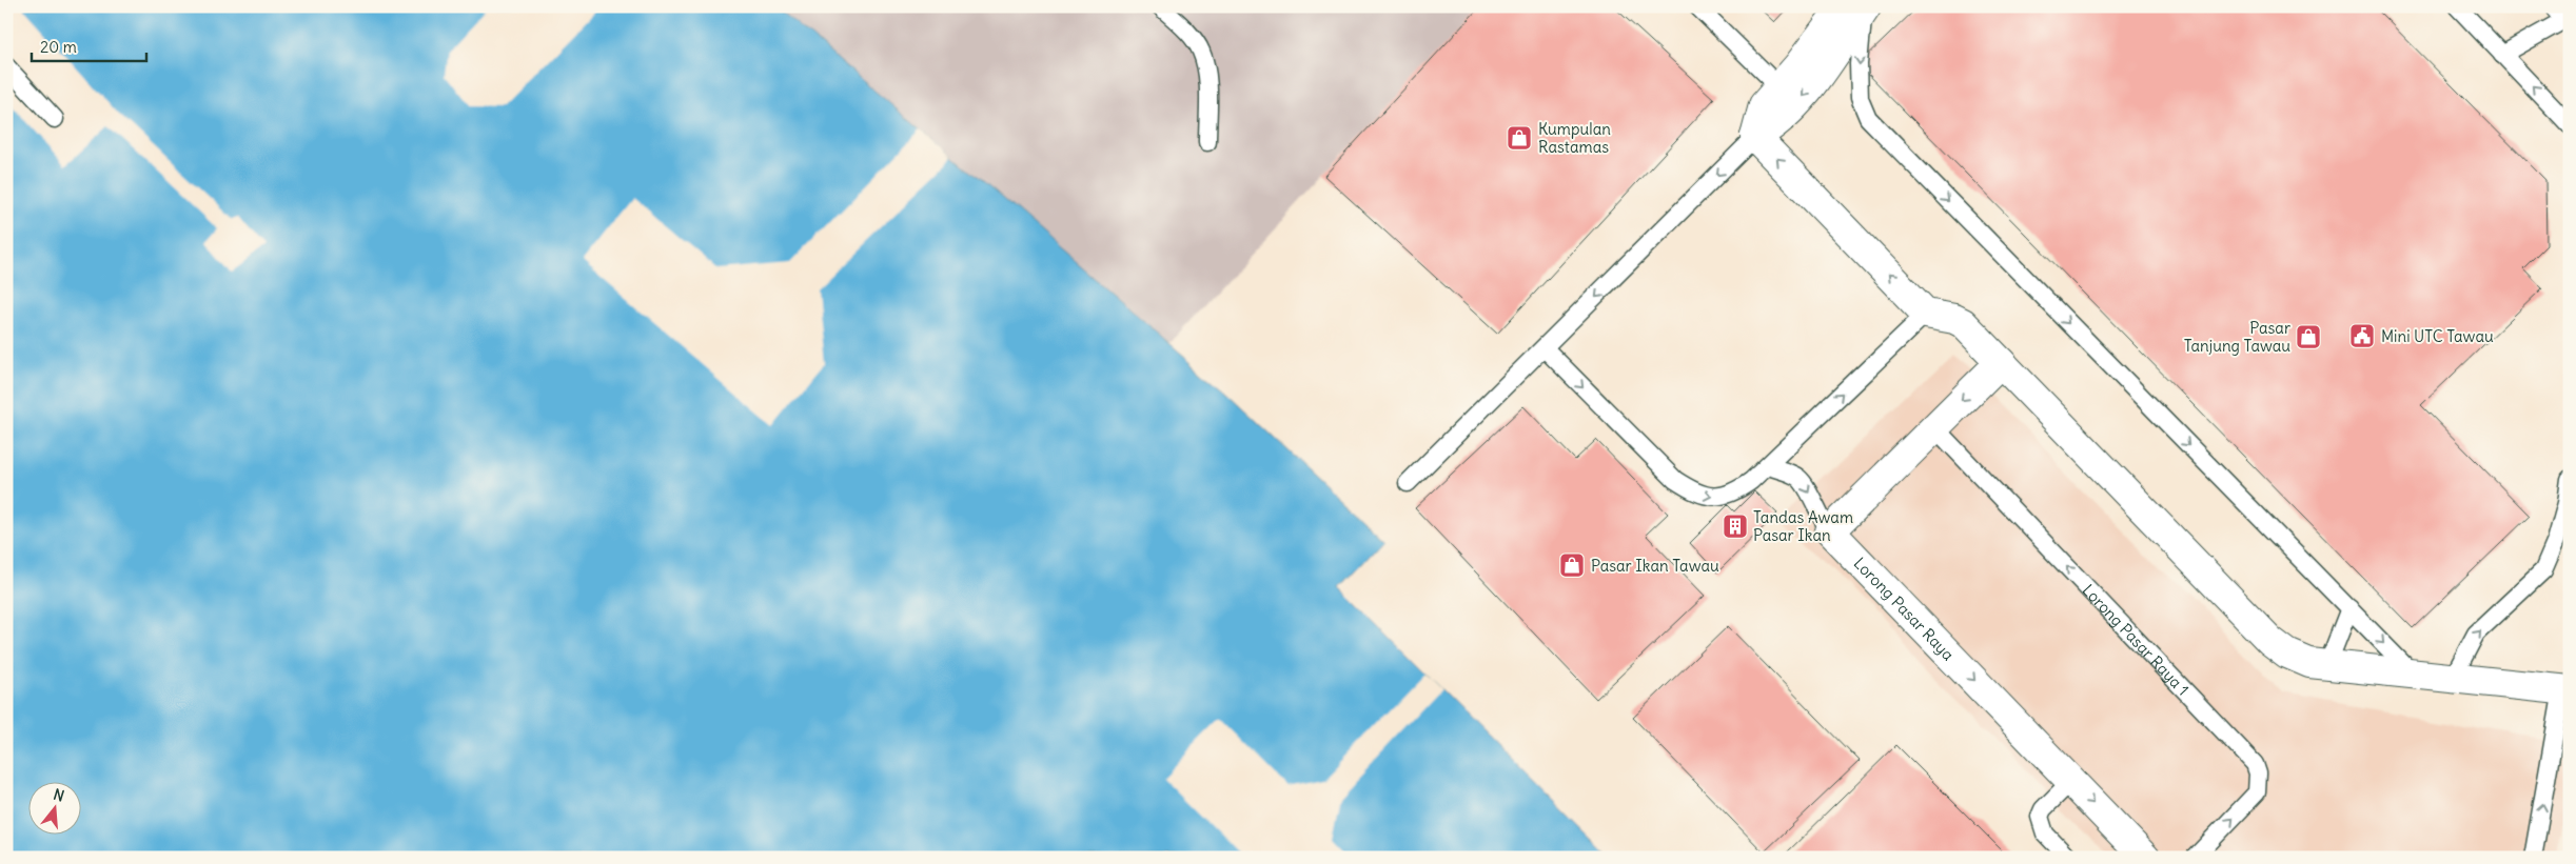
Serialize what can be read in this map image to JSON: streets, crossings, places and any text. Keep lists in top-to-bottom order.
{
  "streets": {
    "street": ["Lorong Pasar Raya"],
    "lane": ["Lorong Pasar Raya 1"]
  },
  "one_way": ["Lorong Pasar Raya 1"],
  "places": {
    "shop": ["Kumpulan Rastamas", "Pasar Tanjung Tawau", "Pasar Ikan Tawau"],
    "public building": ["Mini UTC Tawau"],
    "building": ["Tandas Awam Pasar Ikan"]
  },
  "scale_bar": "20 m",
  "north": "top"
}
